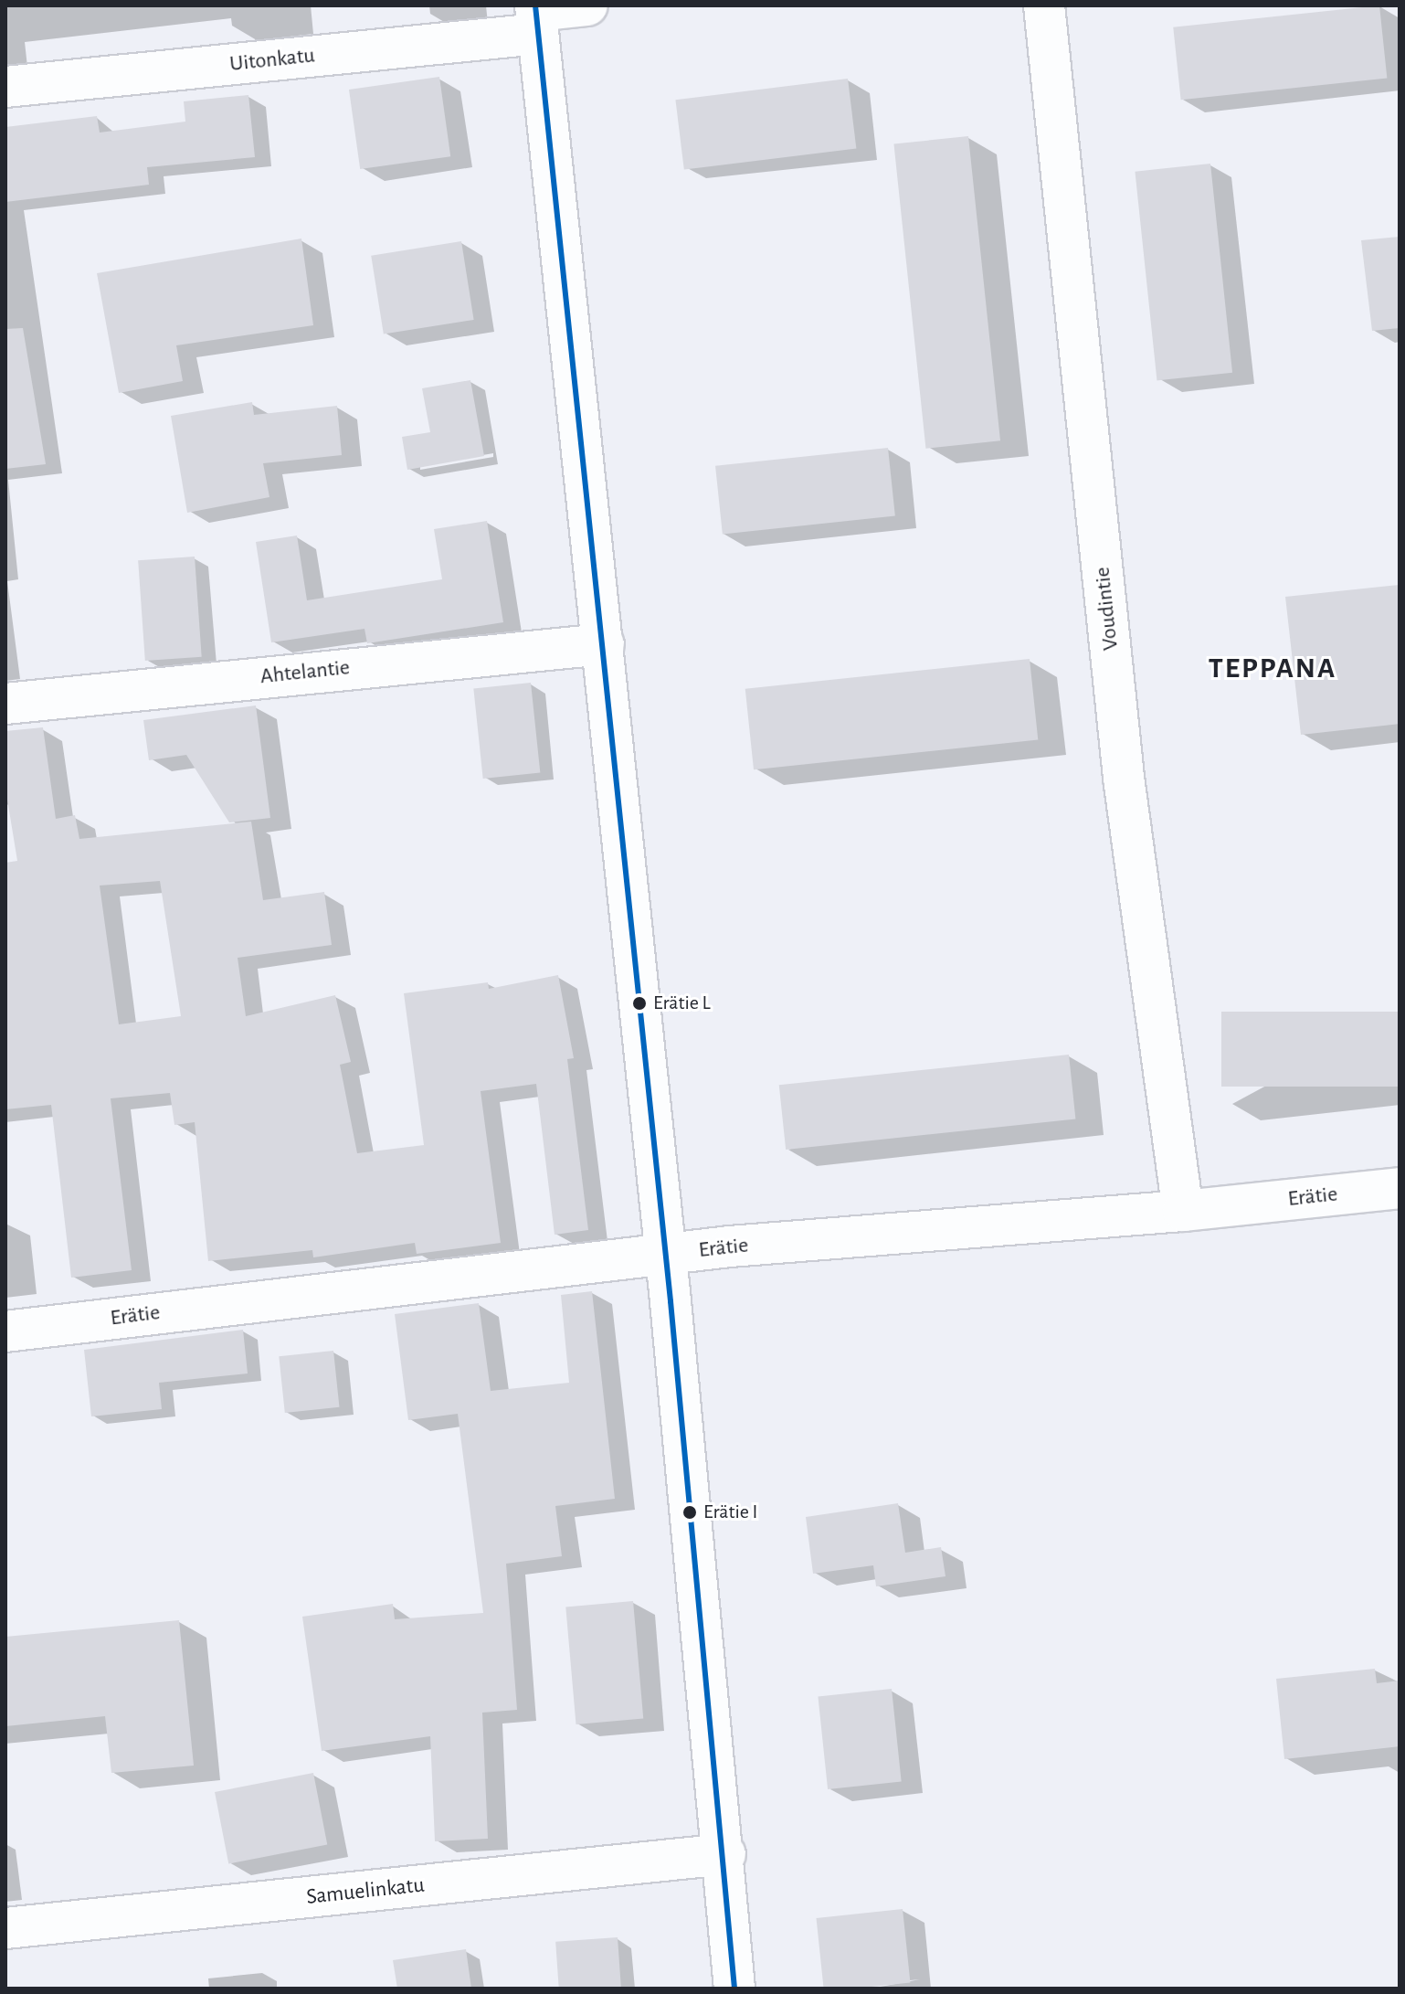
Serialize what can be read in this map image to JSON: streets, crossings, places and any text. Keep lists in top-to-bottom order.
{
  "streets": {
    "street": [
      "Uitonkatu",
      "Voudintie",
      "Ahtelantie",
      "Erätie",
      "Samuelinkatu"
    ]
  },
  "crossings": [
    ["Voudintie", "Erätie"]
  ],
  "districts": ["TEPPANA"],
  "places": ["Erätie L", "Erätie I"]
}
